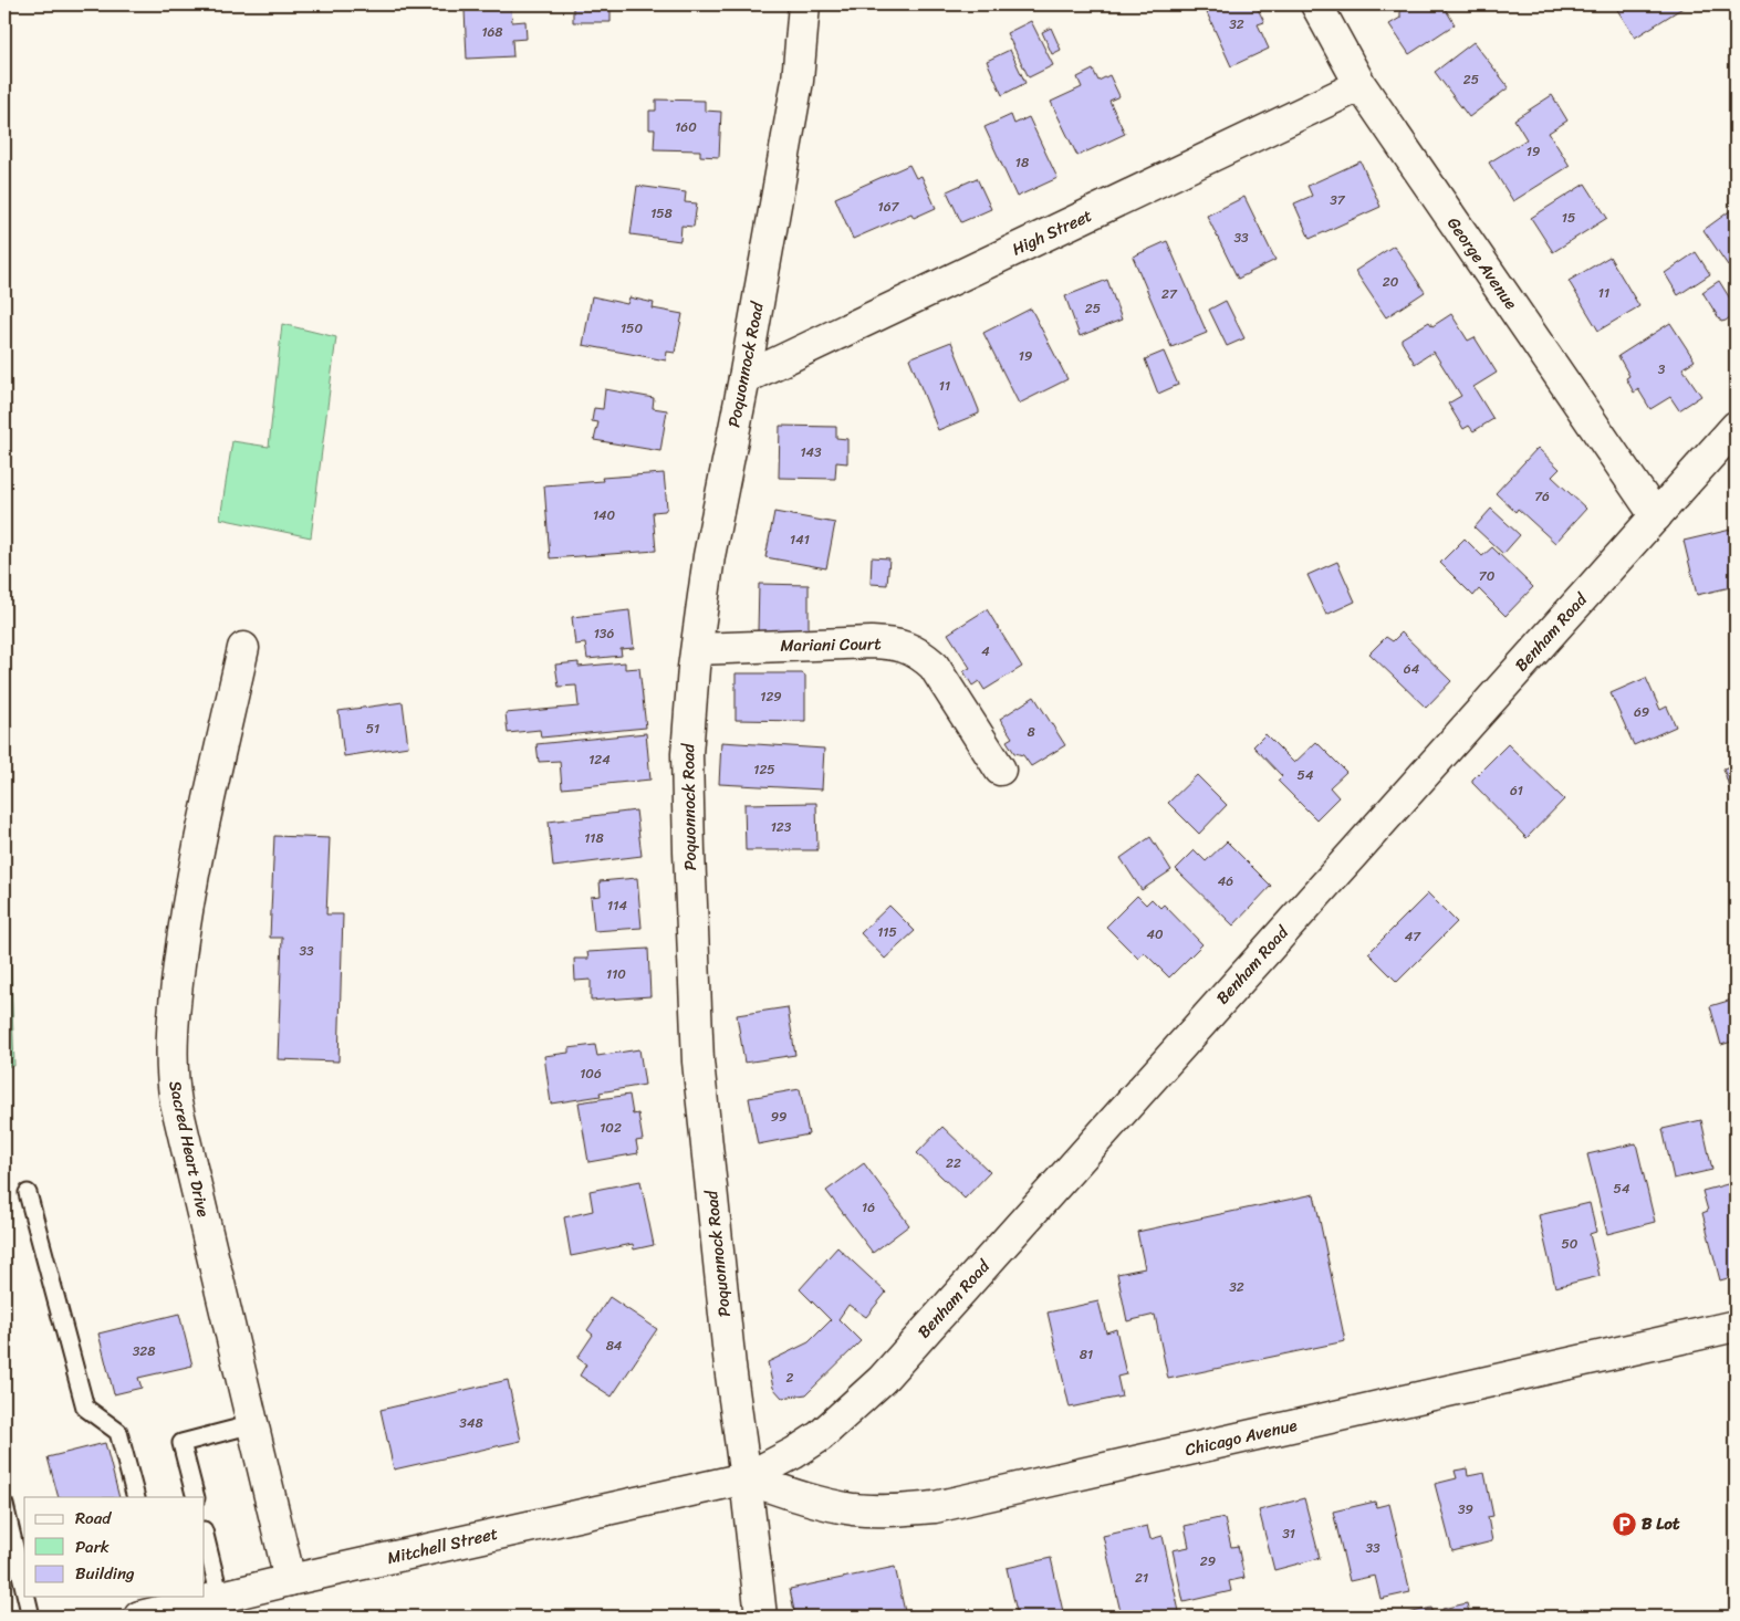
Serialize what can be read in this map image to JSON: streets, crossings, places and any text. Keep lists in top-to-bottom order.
{
  "streets": {
    "street": [
      "High Street",
      "George Avenue",
      "Poquonnock Road",
      "Benham Road",
      "Mariani Court",
      "Sacred Heart Drive",
      "Chicago Avenue",
      "Mitchell Street"
    ]
  },
  "crossings": [
    ["High Street", "George Avenue"],
    ["High Street", "Poquonnock Road"],
    ["George Avenue", "Benham Road"],
    ["Poquonnock Road", "Benham Road"],
    ["Poquonnock Road", "Mariani Court"],
    ["Poquonnock Road", "Chicago Avenue"],
    ["Poquonnock Road", "Mitchell Street"],
    ["Benham Road", "Chicago Avenue"],
    ["Benham Road", "Mitchell Street"],
    ["Sacred Heart Drive", "Mitchell Street"],
    ["Chicago Avenue", "Mitchell Street"]
  ],
  "places": {
    "parking": ["B Lot"]
  },
  "house_numbers": [
    "32",
    "168",
    "25",
    "160",
    "19",
    "18",
    "37",
    "167",
    "158",
    "15",
    "33",
    "20",
    "11",
    "27",
    "25",
    "150",
    "19",
    "3",
    "11",
    "143",
    "76",
    "140",
    "141",
    "70",
    "136",
    "4",
    "64",
    "129",
    "69",
    "51",
    "8",
    "124",
    "125",
    "54",
    "61",
    "123",
    "118",
    "46",
    "114",
    "115",
    "40",
    "47",
    "33",
    "110",
    "106",
    "99",
    "102",
    "22",
    "54",
    "16",
    "50",
    "32",
    "84",
    "328",
    "81",
    "2",
    "348",
    "39",
    "31",
    "33",
    "29",
    "21"
  ],
  "legend": ["Road", "Park", "Building"]
}
